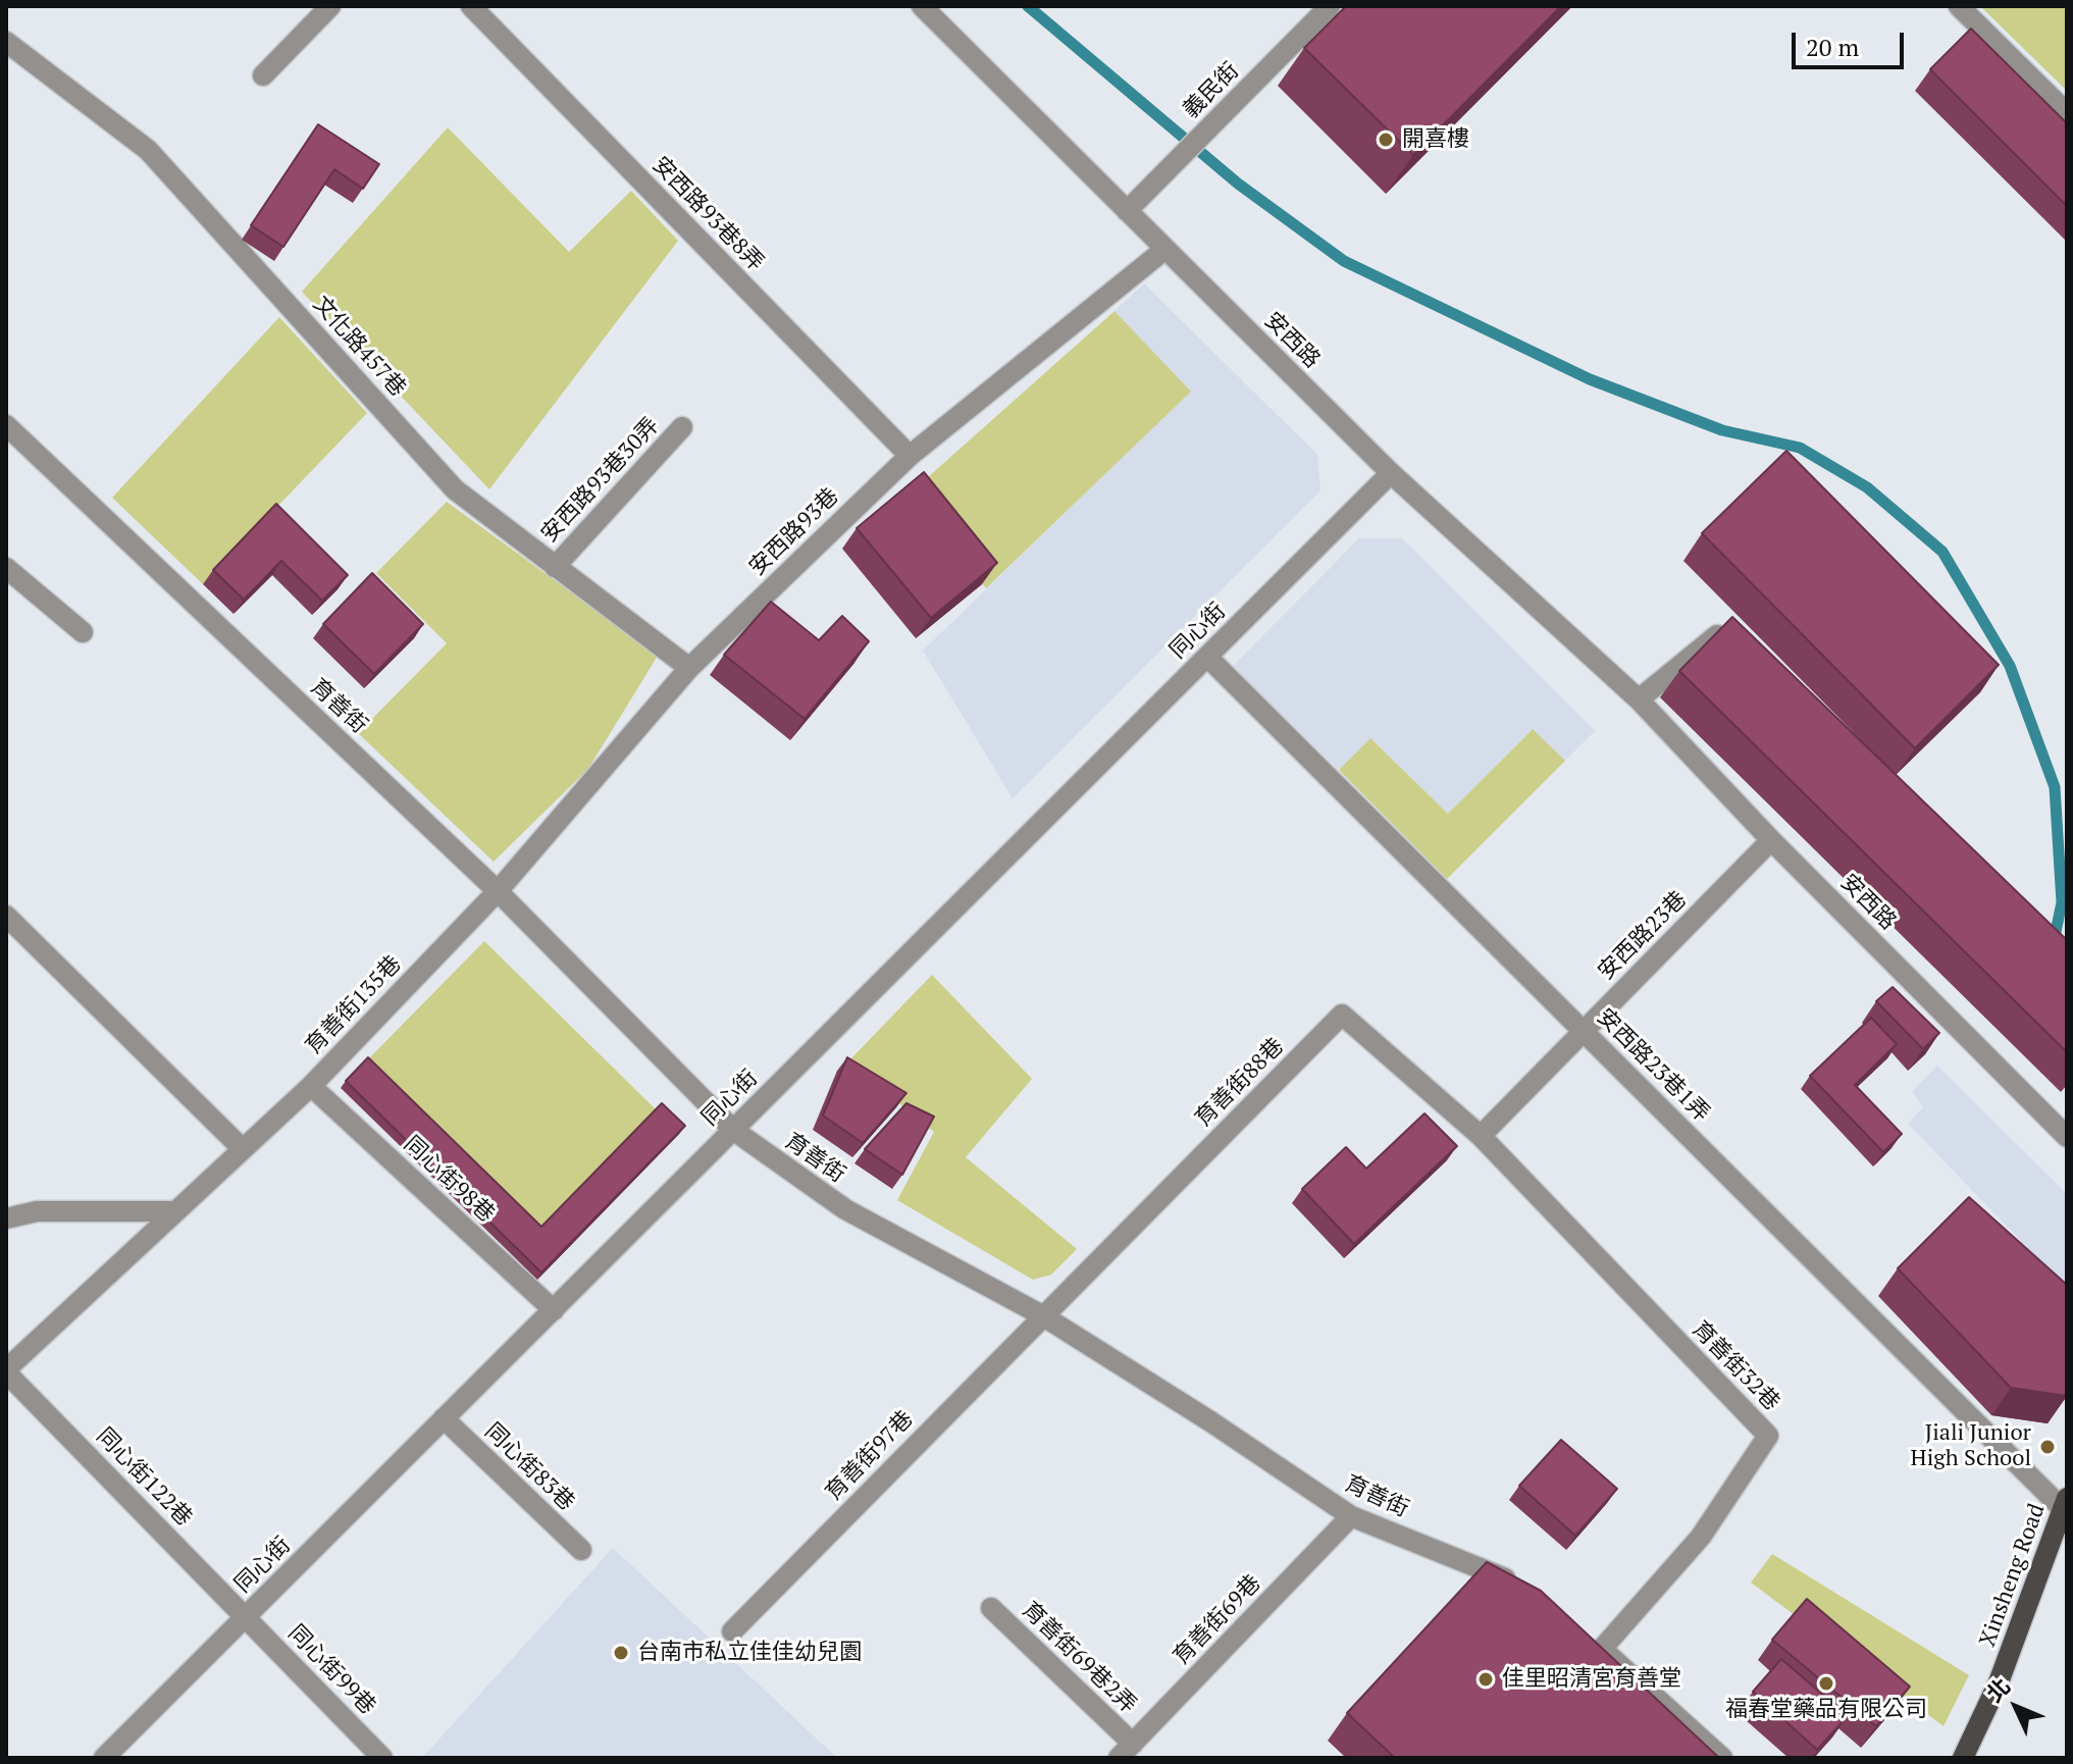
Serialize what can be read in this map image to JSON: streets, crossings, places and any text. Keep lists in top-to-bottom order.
{
  "streets": {
    "main road": ["Xinsheng Road"],
    "street": [
      "義民街",
      "安西路93巷8弄",
      "安西路",
      "文化路457巷",
      "安西路93巷30弄",
      "安西路93巷",
      "同心街",
      "育善街",
      "安西路23巷",
      "育善街135巷",
      "安西路23巷1弄",
      "育善街88巷",
      "同心街98巷",
      "育善街32巷",
      "育善街97巷",
      "同心街83巷",
      "同心街122巷",
      "育善街69巷",
      "育善街69巷2弄",
      "同心街99巷"
    ]
  },
  "crossings": [
    ["義民街", "安西路"],
    ["安西路93巷8弄", "安西路93巷"],
    ["安西路", "安西路93巷"],
    ["安西路", "同心街"],
    ["安西路", "安西路23巷"],
    ["文化路457巷", "安西路93巷30弄"],
    ["文化路457巷", "安西路93巷"],
    ["安西路93巷", "育善街"],
    ["安西路93巷", "育善街135巷"],
    ["同心街", "育善街"],
    ["同心街", "安西路23巷1弄"],
    ["同心街", "同心街98巷"],
    ["同心街", "同心街83巷"],
    ["同心街", "同心街122巷"],
    ["同心街", "同心街99巷"],
    ["育善街", "育善街135巷"],
    ["育善街", "育善街88巷"],
    ["育善街", "育善街97巷"],
    ["育善街", "育善街69巷"],
    ["安西路23巷", "安西路23巷1弄"],
    ["安西路23巷", "育善街88巷"],
    ["安西路23巷", "育善街32巷"],
    ["育善街135巷", "同心街98巷"],
    ["育善街135巷", "同心街122巷"],
    ["安西路23巷1弄", "Xinsheng Road"],
    ["育善街88巷", "育善街32巷"],
    ["育善街88巷", "育善街97巷"],
    ["同心街122巷", "同心街99巷"],
    ["育善街69巷", "育善街69巷2弄"]
  ],
  "places": [
    "開喜樓",
    "Jiali Junior High School",
    "台南市私立佳佳幼兒園",
    "佳里昭清宮育善堂",
    "福春堂藥品有限公司"
  ],
  "scale_bar": "20 m",
  "north": "top left"
}
